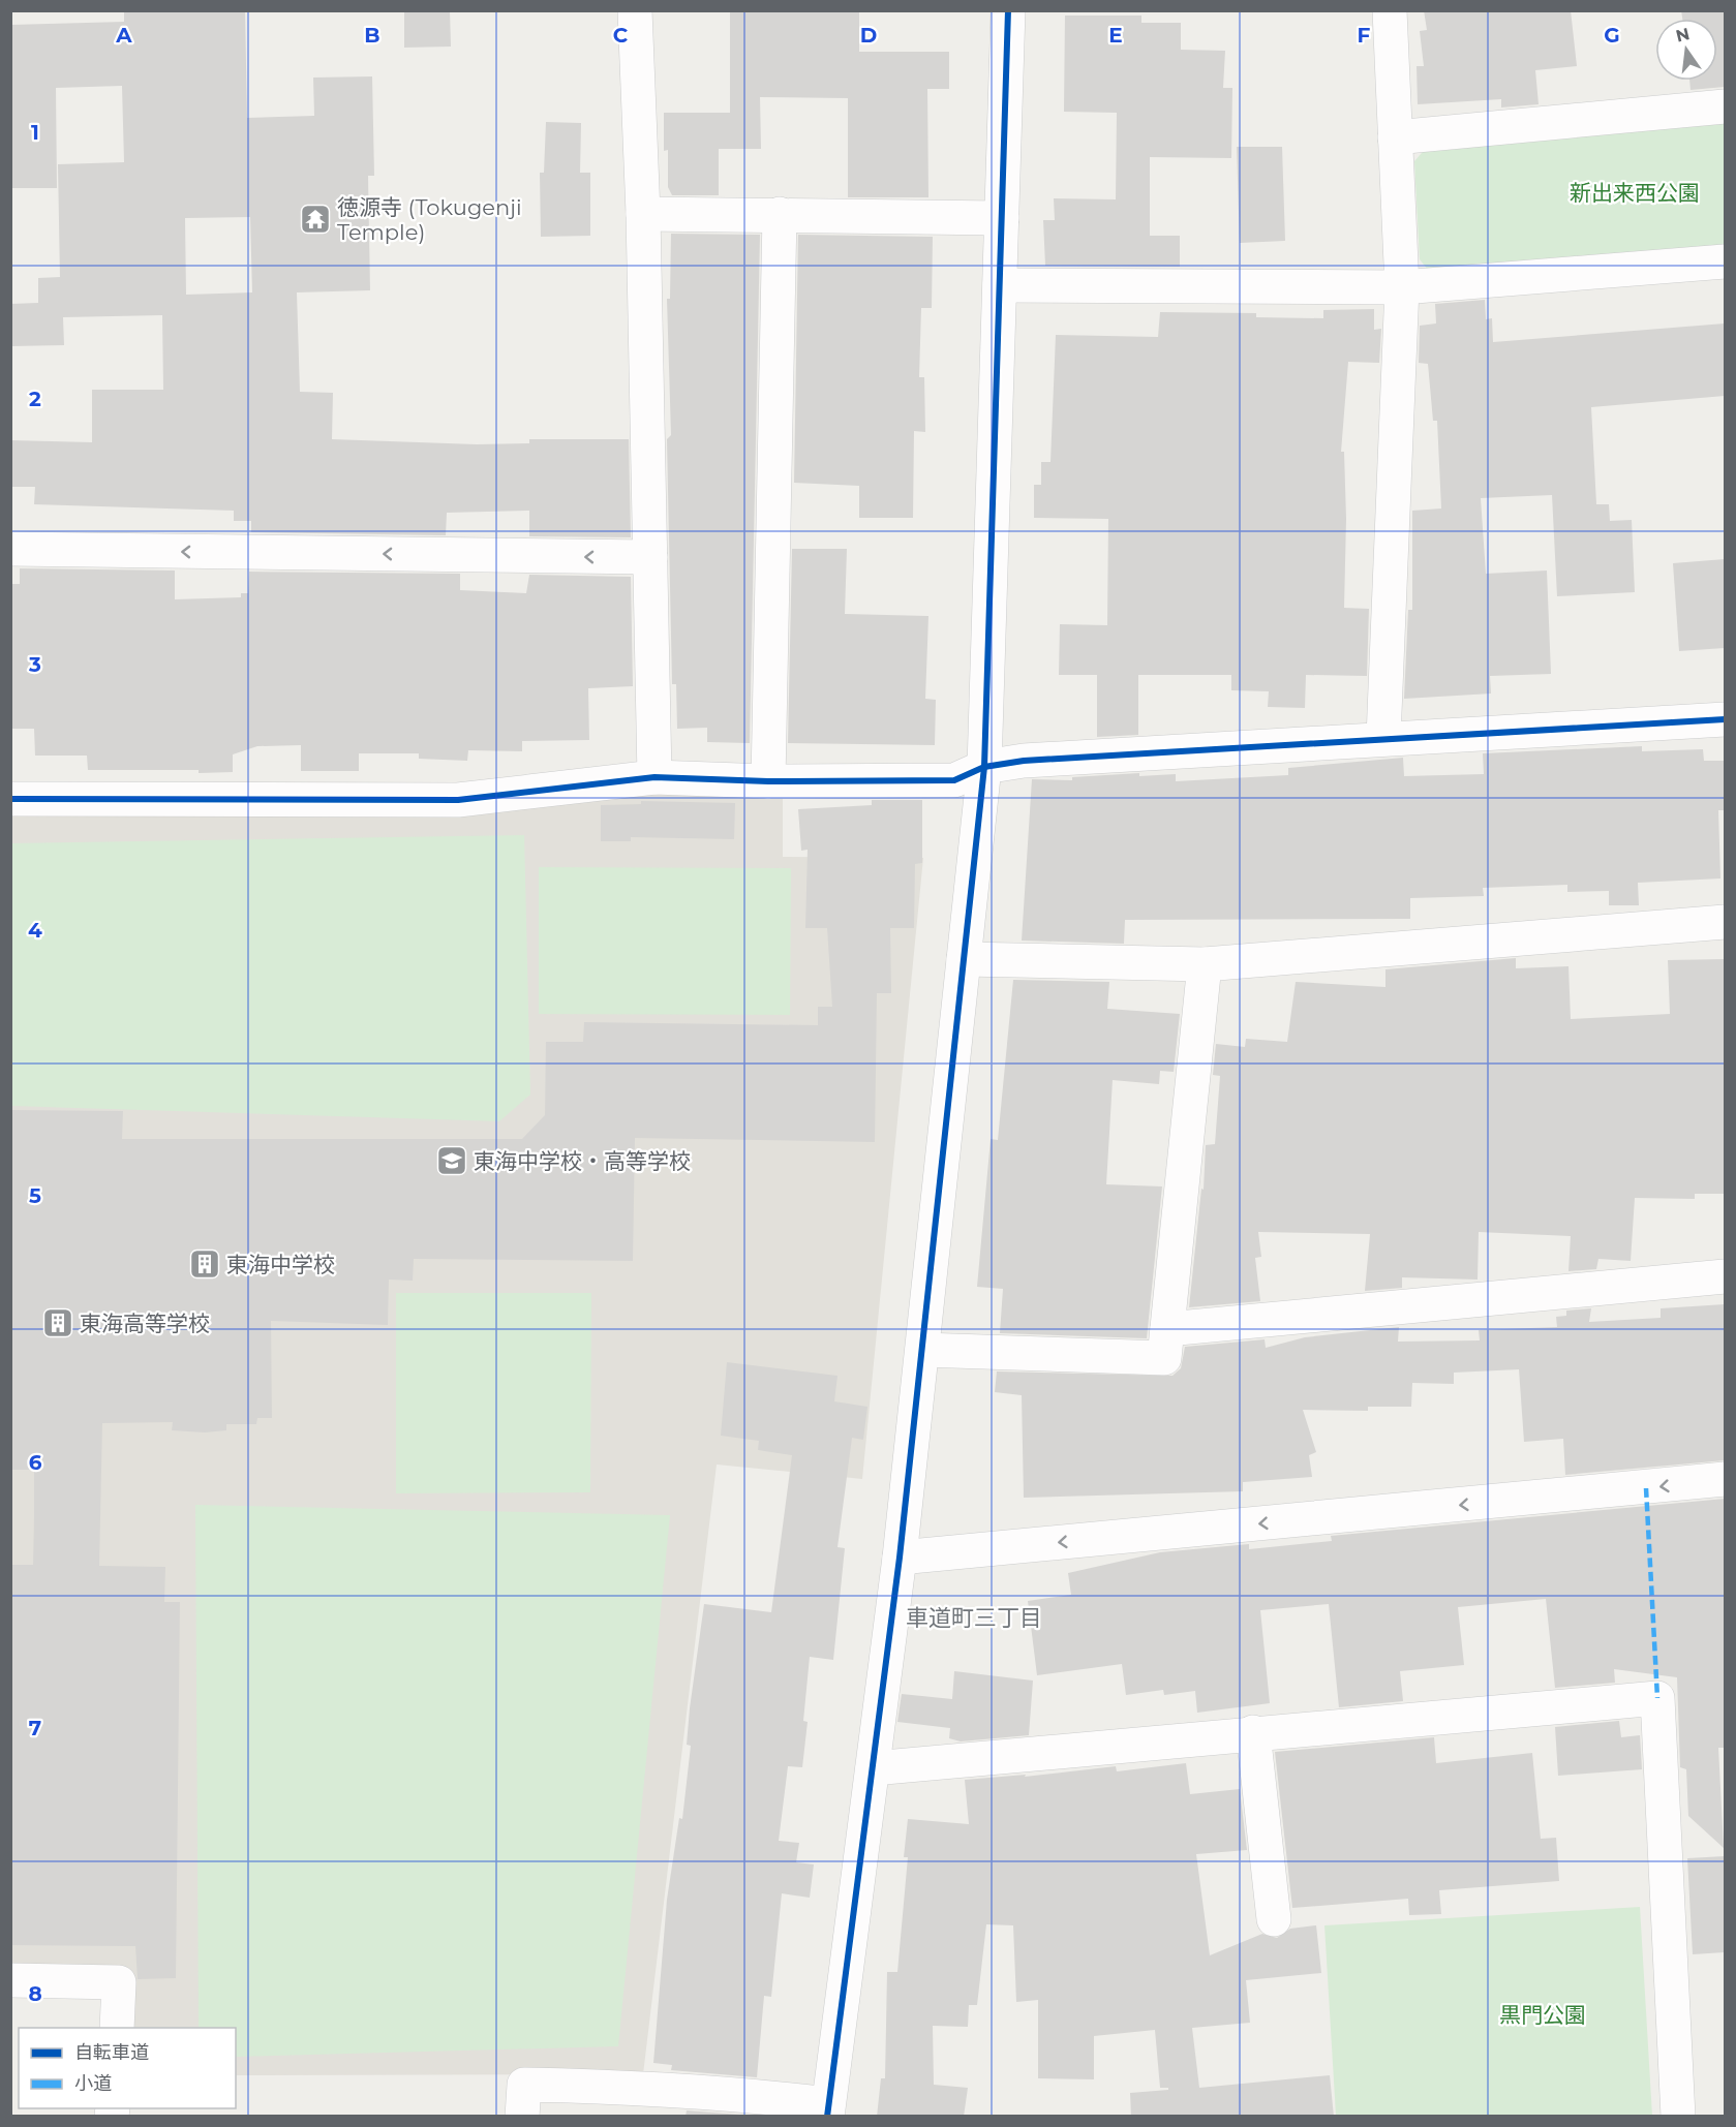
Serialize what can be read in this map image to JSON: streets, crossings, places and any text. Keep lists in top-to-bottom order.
{
  "districts": ["車道町三丁目"],
  "parks": ["新出来西公園", "黒門公園"],
  "places": {
    "temple": ["徳源寺 (Tokugenji Temple)"],
    "school or university": ["東海中学校・高等学校"],
    "building": ["東海中学校", "東海高等学校"]
  },
  "legend": ["自転車道", "小道"],
  "north": "top",
  "grid": {
    "columns": [
      "A",
      "B",
      "C",
      "D",
      "E",
      "F",
      "G"
    ],
    "rows": [
      "1",
      "2",
      "3",
      "4",
      "5",
      "6",
      "7",
      "8"
    ]
  }
}
